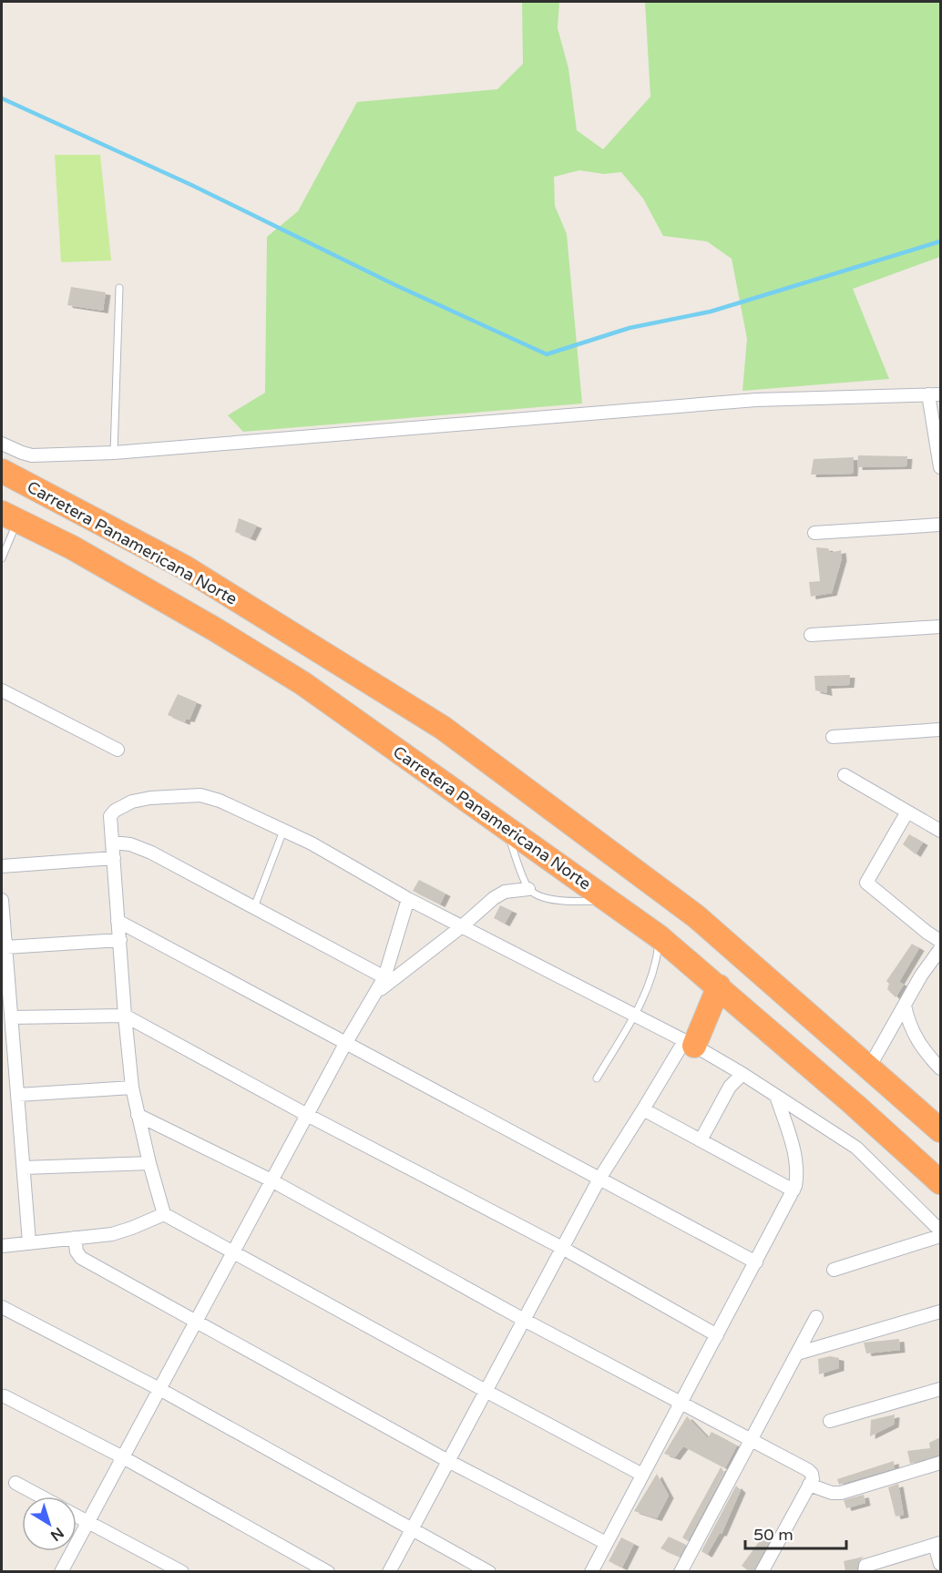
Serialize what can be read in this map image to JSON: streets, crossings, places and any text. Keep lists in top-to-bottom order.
{
  "streets": {
    "highway": ["Carretera Panamericana Norte"]
  },
  "scale_bar": "50 m",
  "north": "bottom right"
}
